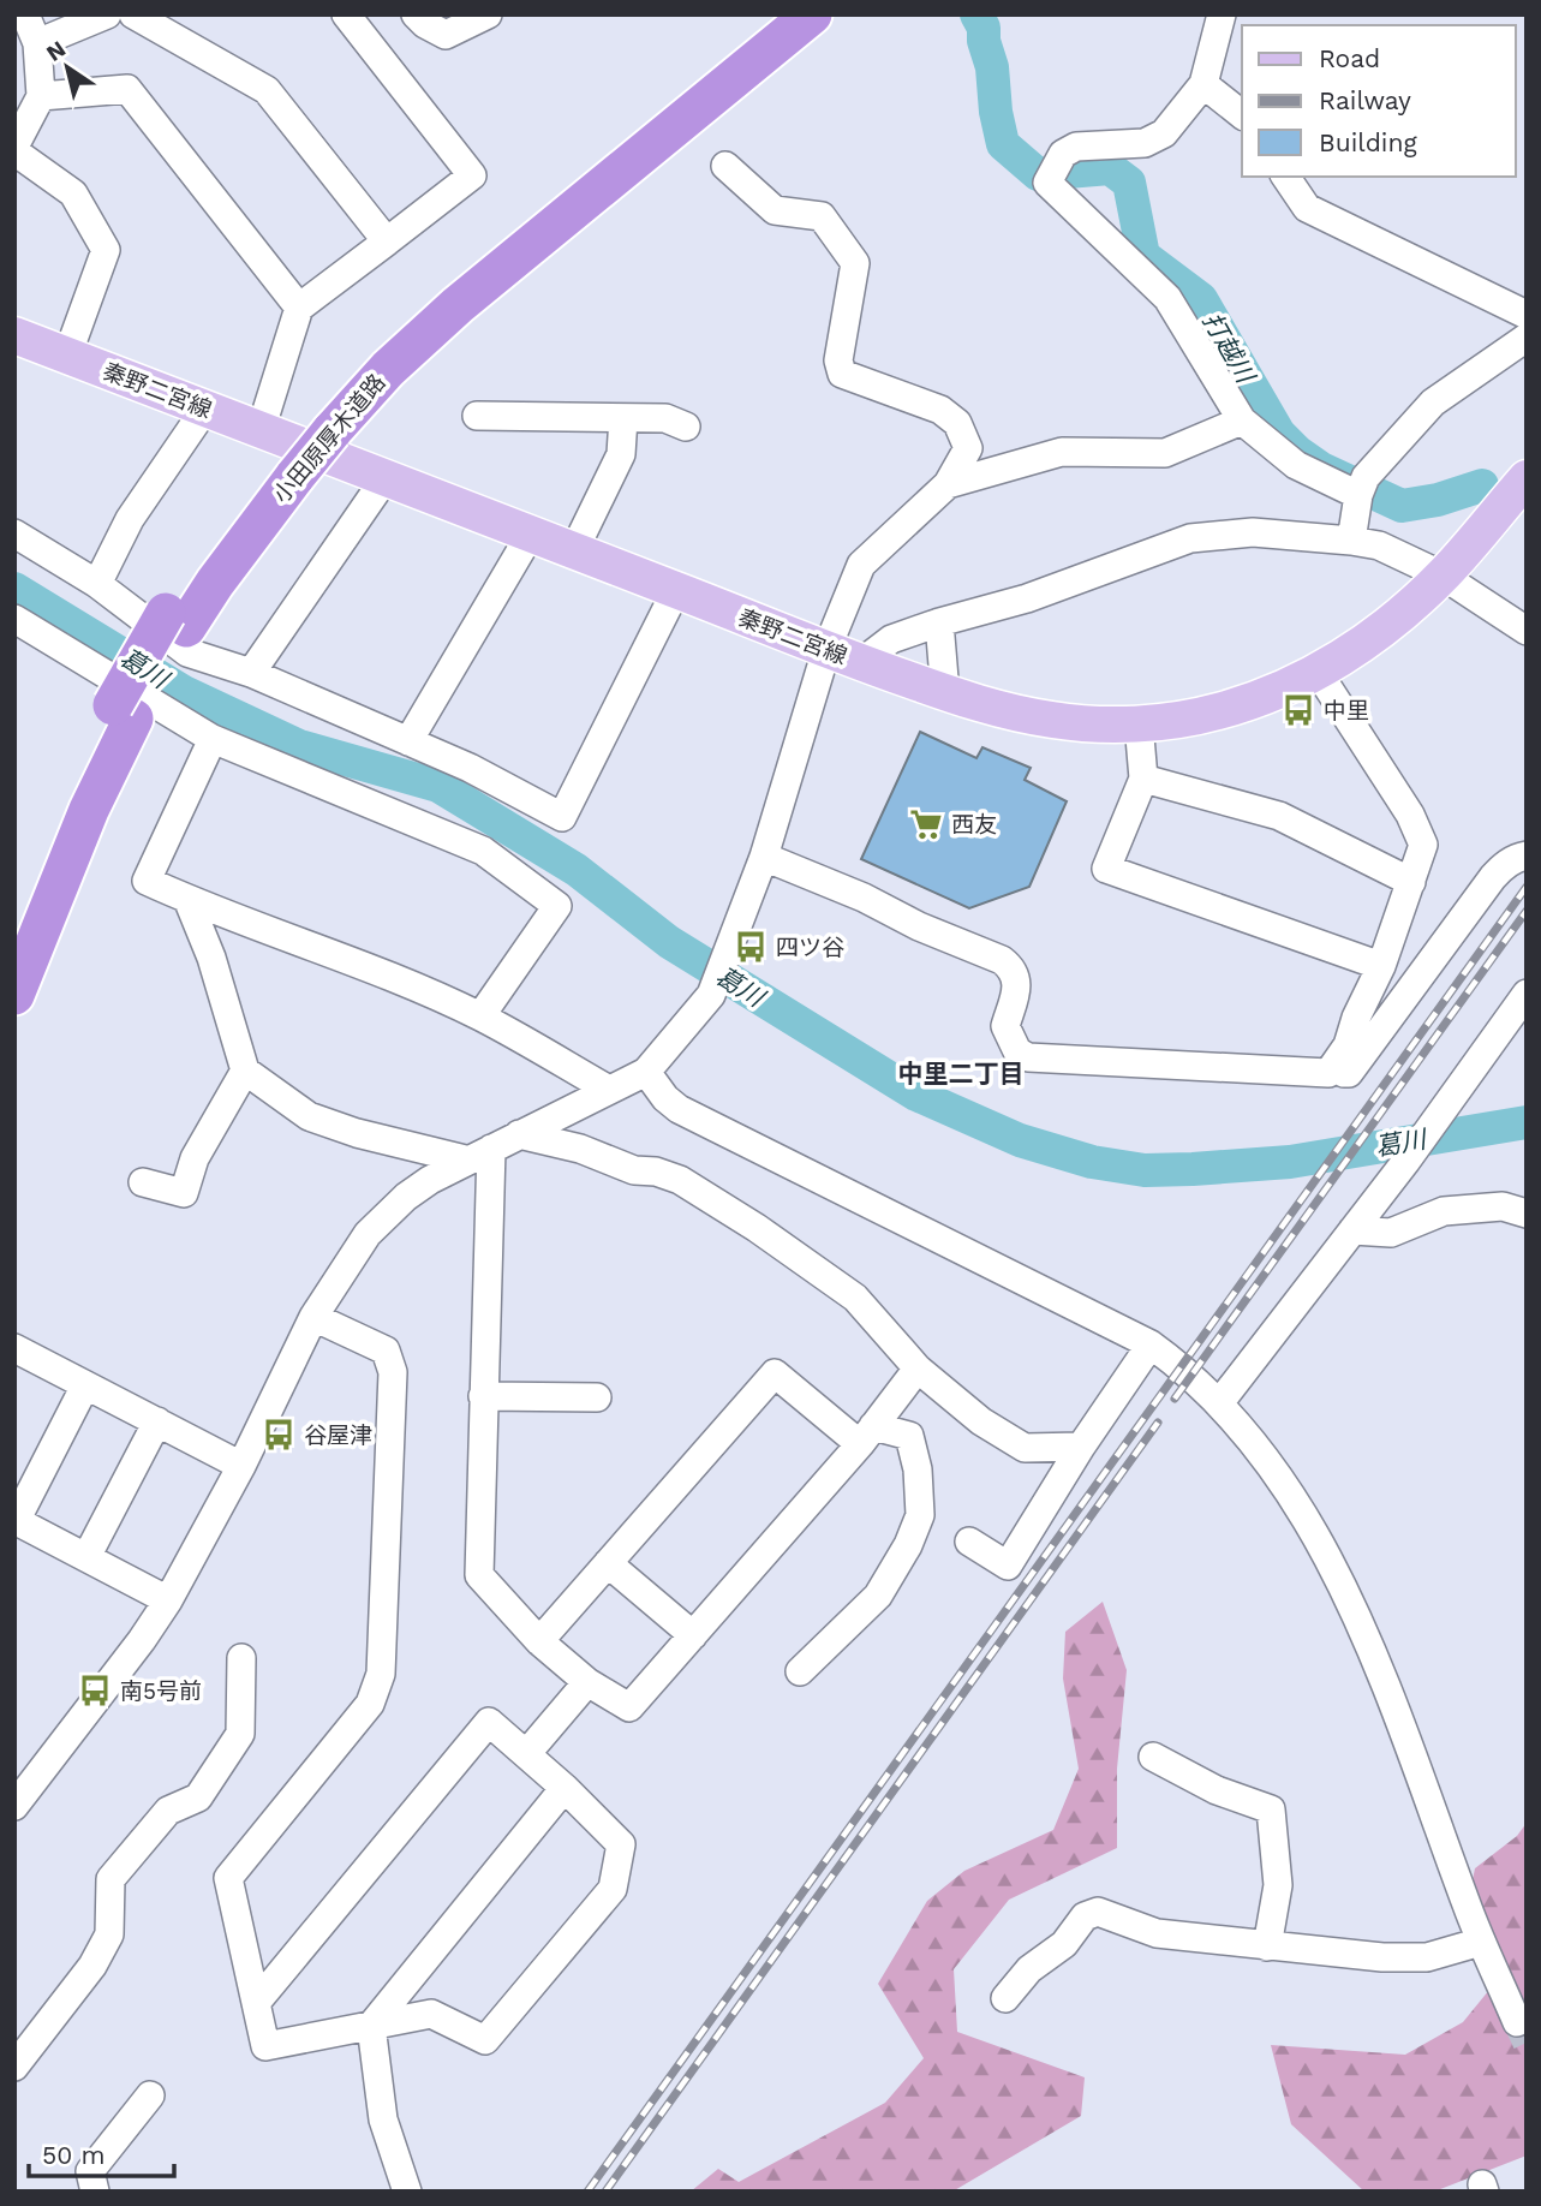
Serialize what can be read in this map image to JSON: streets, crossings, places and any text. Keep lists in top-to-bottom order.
{
  "streets": {
    "highway": ["小田原厚木道路"],
    "main road": ["秦野二宮線"]
  },
  "crossings": [
    ["秦野二宮線", "小田原厚木道路"]
  ],
  "districts": ["中里二丁目"],
  "water": ["打越川", "葛川"],
  "places": {
    "bus stop": [
      "中里",
      "四ツ谷",
      "谷屋津",
      "南5号前"
    ],
    "supermarket": ["西友"]
  },
  "legend": ["Road", "Railway", "Building"],
  "scale_bar": "50 m",
  "north": "top left"
}
